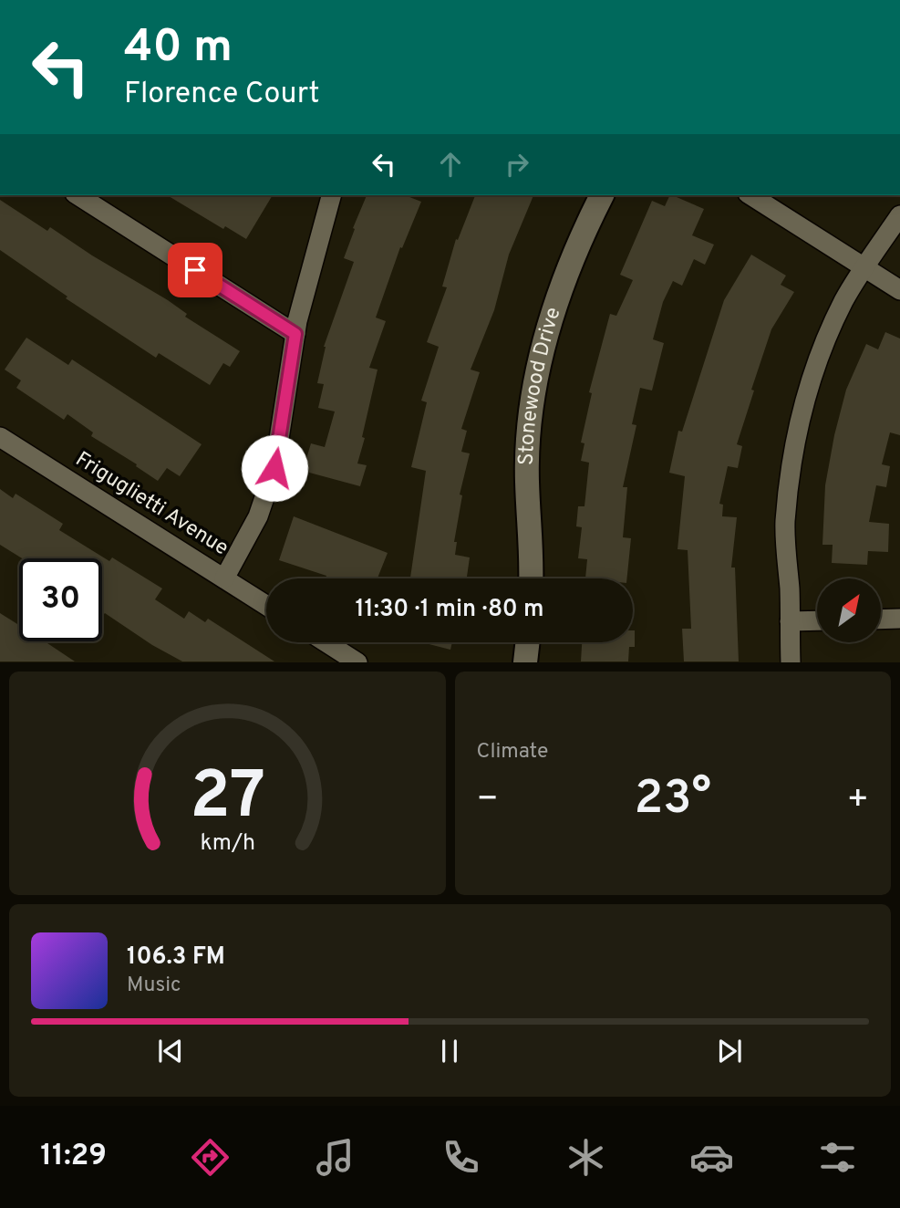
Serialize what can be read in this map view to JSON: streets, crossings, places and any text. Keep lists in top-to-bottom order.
{
  "streets": {
    "street": ["Stonewood Drive", "Friguglietti Avenue"]
  },
  "north": "top right",
  "page": {
    "turn": ["40 m", "Florence Court"],
    "limit": "30",
    "trip": "11:30 · 1 min · 80 m",
    "tile": "Climate",
    "heat": ["−", "23°", "+"],
    "song": ["106.3 FM", "Music"],
    "tabs": "11:29",
    "gauge": ["27", "km/h"]
  }
}
